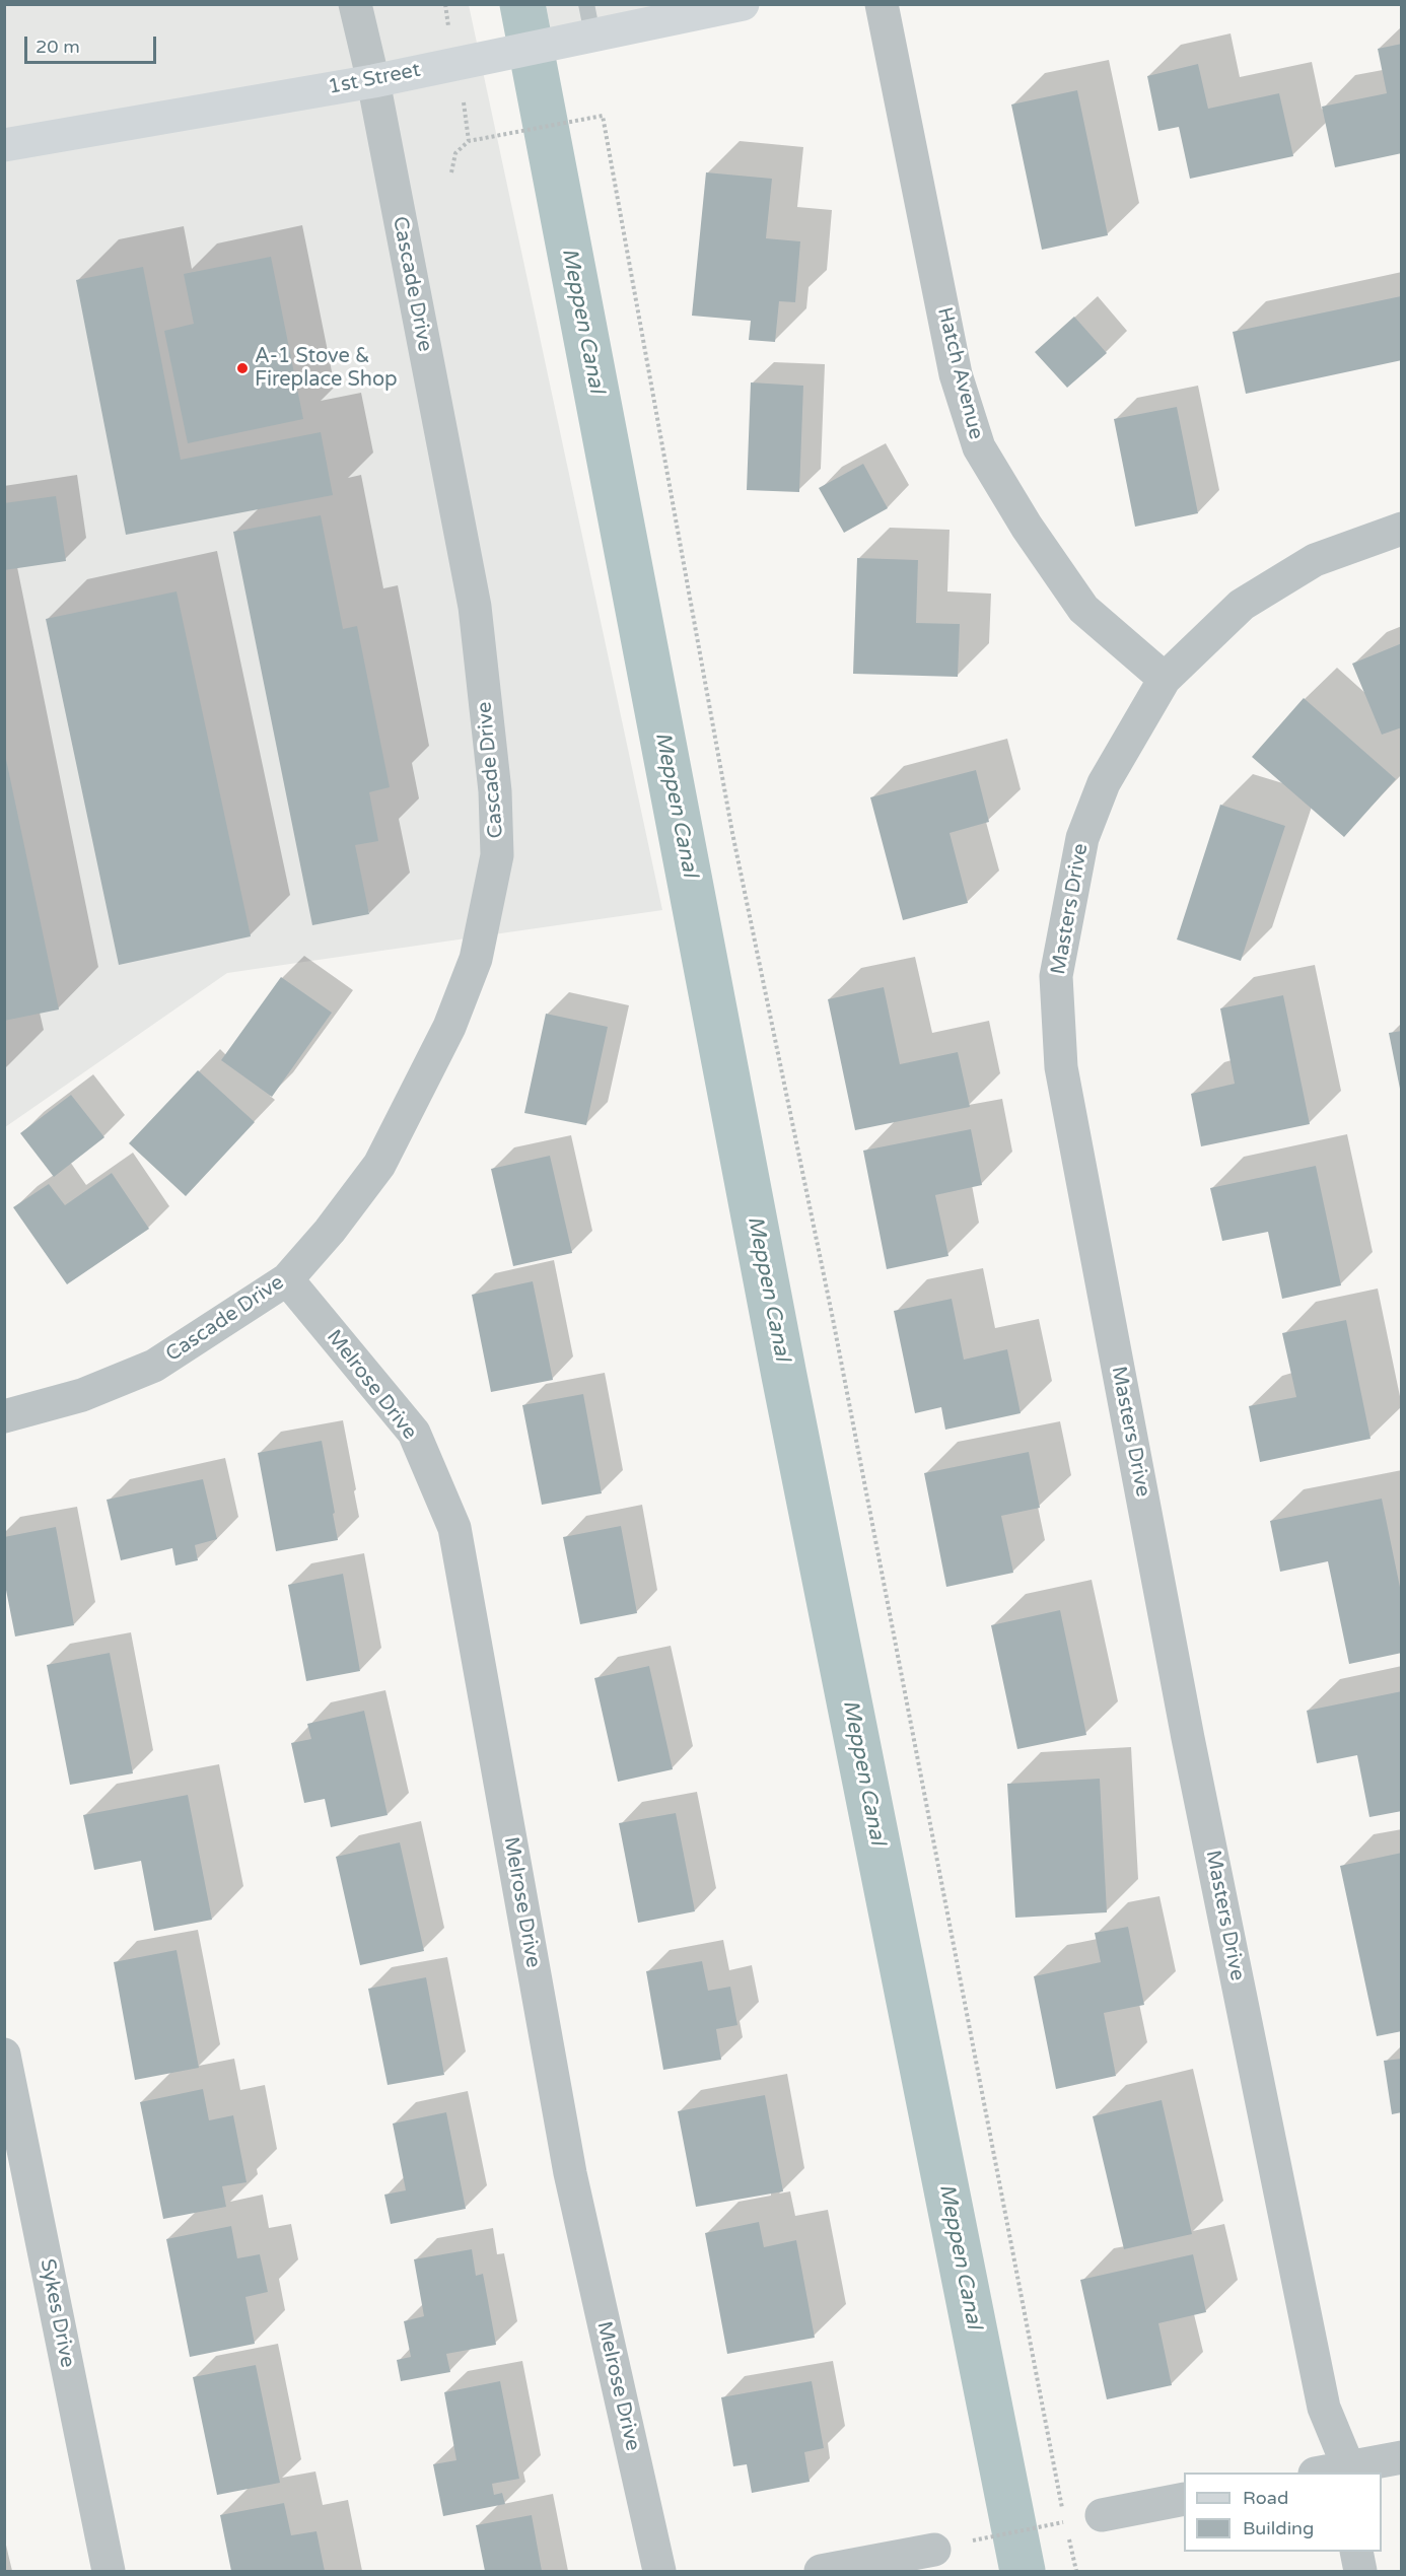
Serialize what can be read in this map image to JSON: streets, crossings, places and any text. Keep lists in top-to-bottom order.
{
  "streets": {
    "main road": ["1st Street"],
    "street": [
      "Cascade Drive",
      "Hatch Avenue",
      "Masters Drive",
      "Melrose Drive",
      "Sykes Drive"
    ]
  },
  "crossings": [
    ["1st Street", "Cascade Drive"],
    ["Cascade Drive", "Melrose Drive"],
    ["Hatch Avenue", "Masters Drive"]
  ],
  "water": ["Meppen Canal"],
  "places": ["A-1 Stove & Fireplace Shop"],
  "legend": ["Road", "Building"],
  "scale_bar": "20 m"
}
